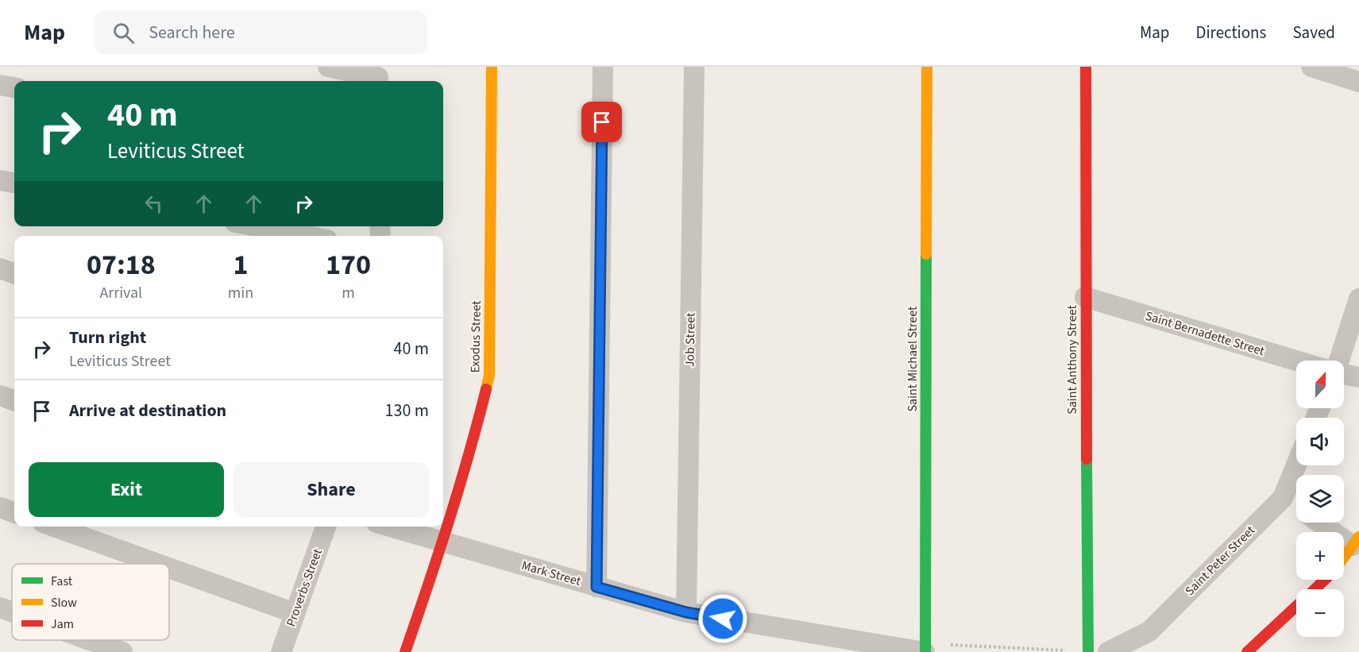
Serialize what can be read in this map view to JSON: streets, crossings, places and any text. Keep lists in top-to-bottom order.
{
  "streets": {
    "street": [
      "Saint Bernadette Street",
      "Exodus Street",
      "Job Street",
      "Saint Michael Street",
      "Saint Anthony Street",
      "Saint Peter Street",
      "Mark Street",
      "Proverbs Street"
    ]
  },
  "crossings": [
    ["Saint Bernadette Street", "Saint Anthony Street"],
    ["Exodus Street", "Mark Street"],
    ["Job Street", "Mark Street"],
    ["Saint Michael Street", "Mark Street"]
  ],
  "legend": ["Fast", "Slow", "Jam"],
  "north": "top",
  "page": {
    "header": "Map",
    "search": "Search here",
    "nav": ["Map", "Directions", "Saved"],
    "turn": ["40 m", "Leviticus Street"],
    "eta": [
      "07:18",
      "Arrival",
      "1",
      "min",
      "170",
      "m"
    ],
    "list": [
      {
        "name": "Turn right",
        "note": "Leviticus Street",
        "value": "40 m"
      },
      {
        "name": "Arrive at destination",
        "value": "130 m"
      }
    ],
    "map_buttons": ["+", "−"],
    "buttons": ["Exit", "Share"]
  }
}
